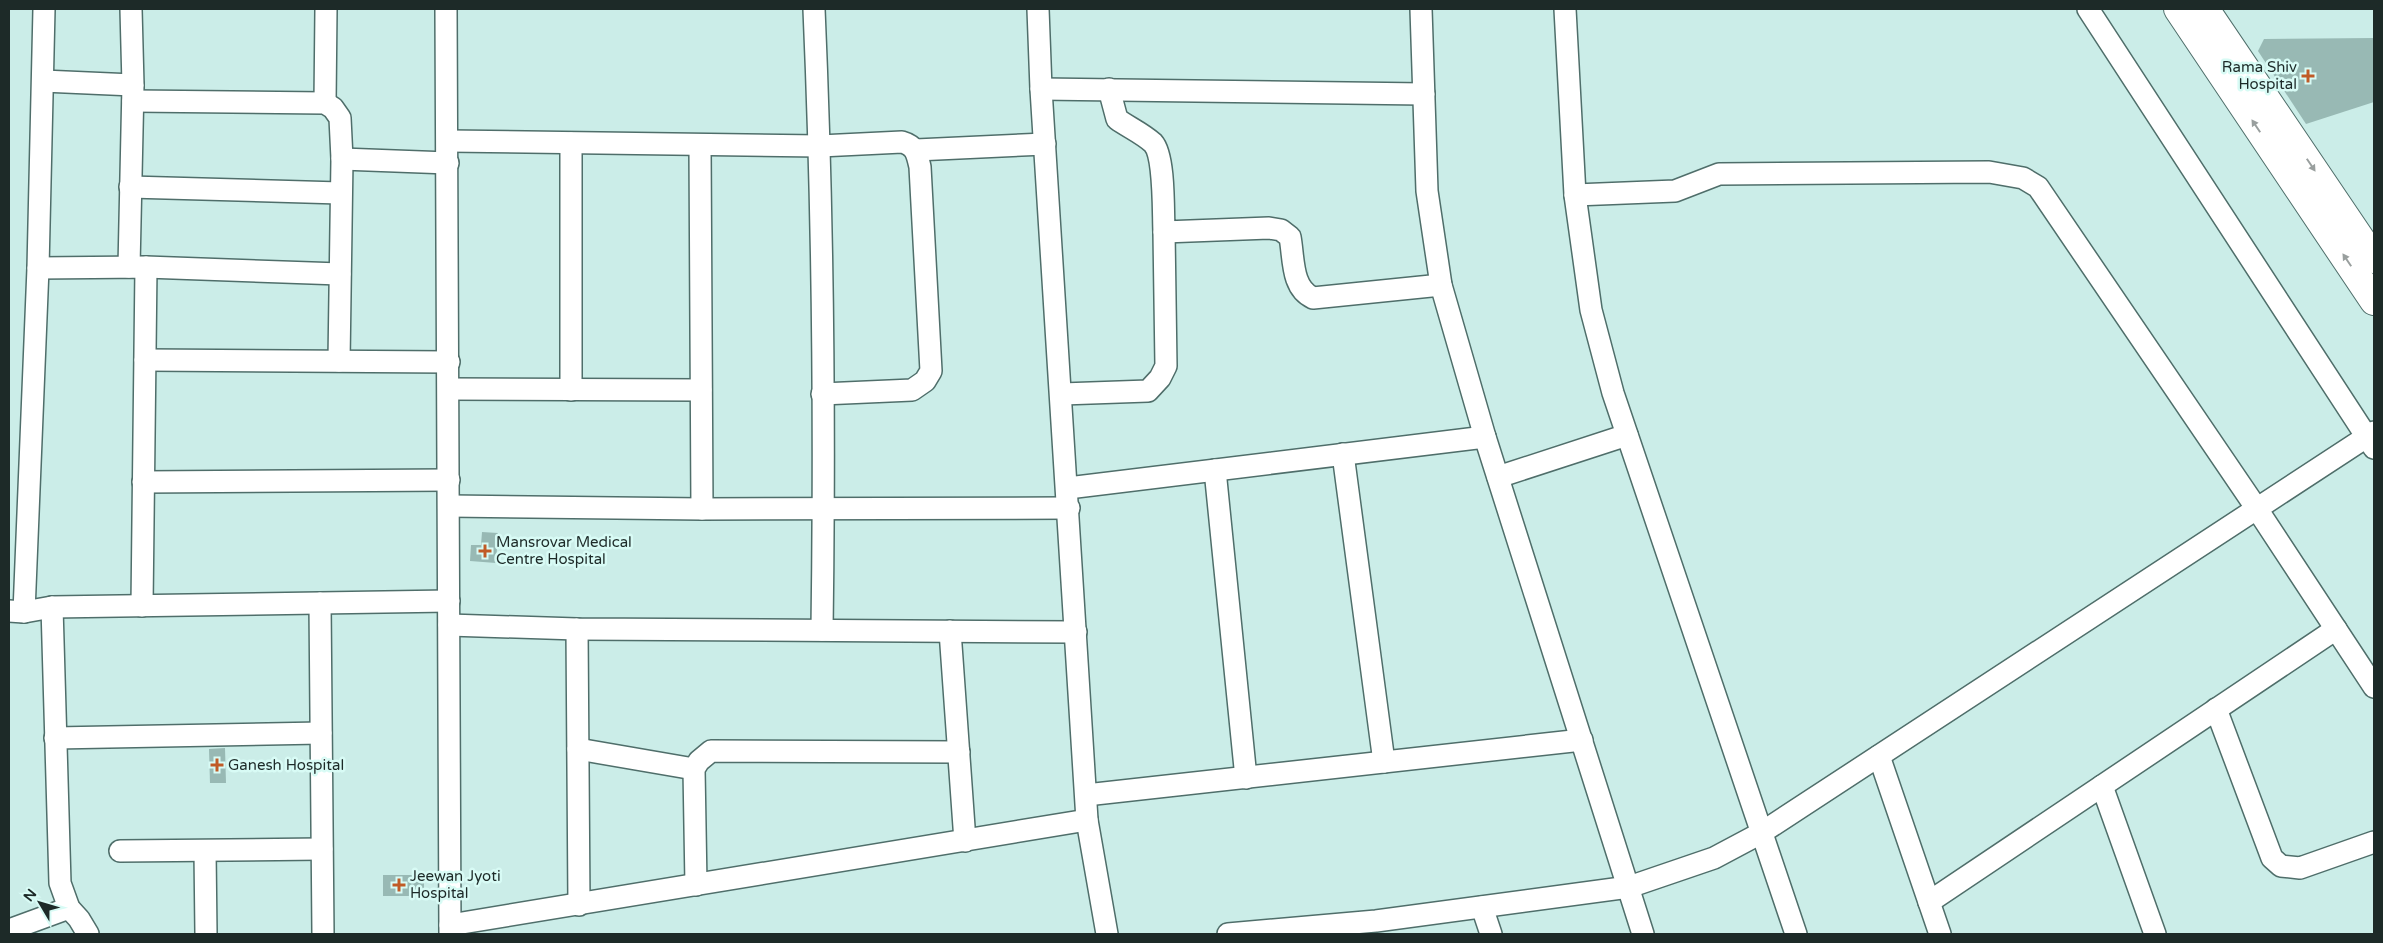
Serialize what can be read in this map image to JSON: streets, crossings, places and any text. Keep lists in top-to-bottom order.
{
  "places": {
    "health": [
      "Rama Shiv Hospital",
      "Mansrovar Medical Centre Hospital",
      "Ganesh Hospital",
      "Jeewan Jyoti Hospital"
    ]
  },
  "north": "top left"
}
